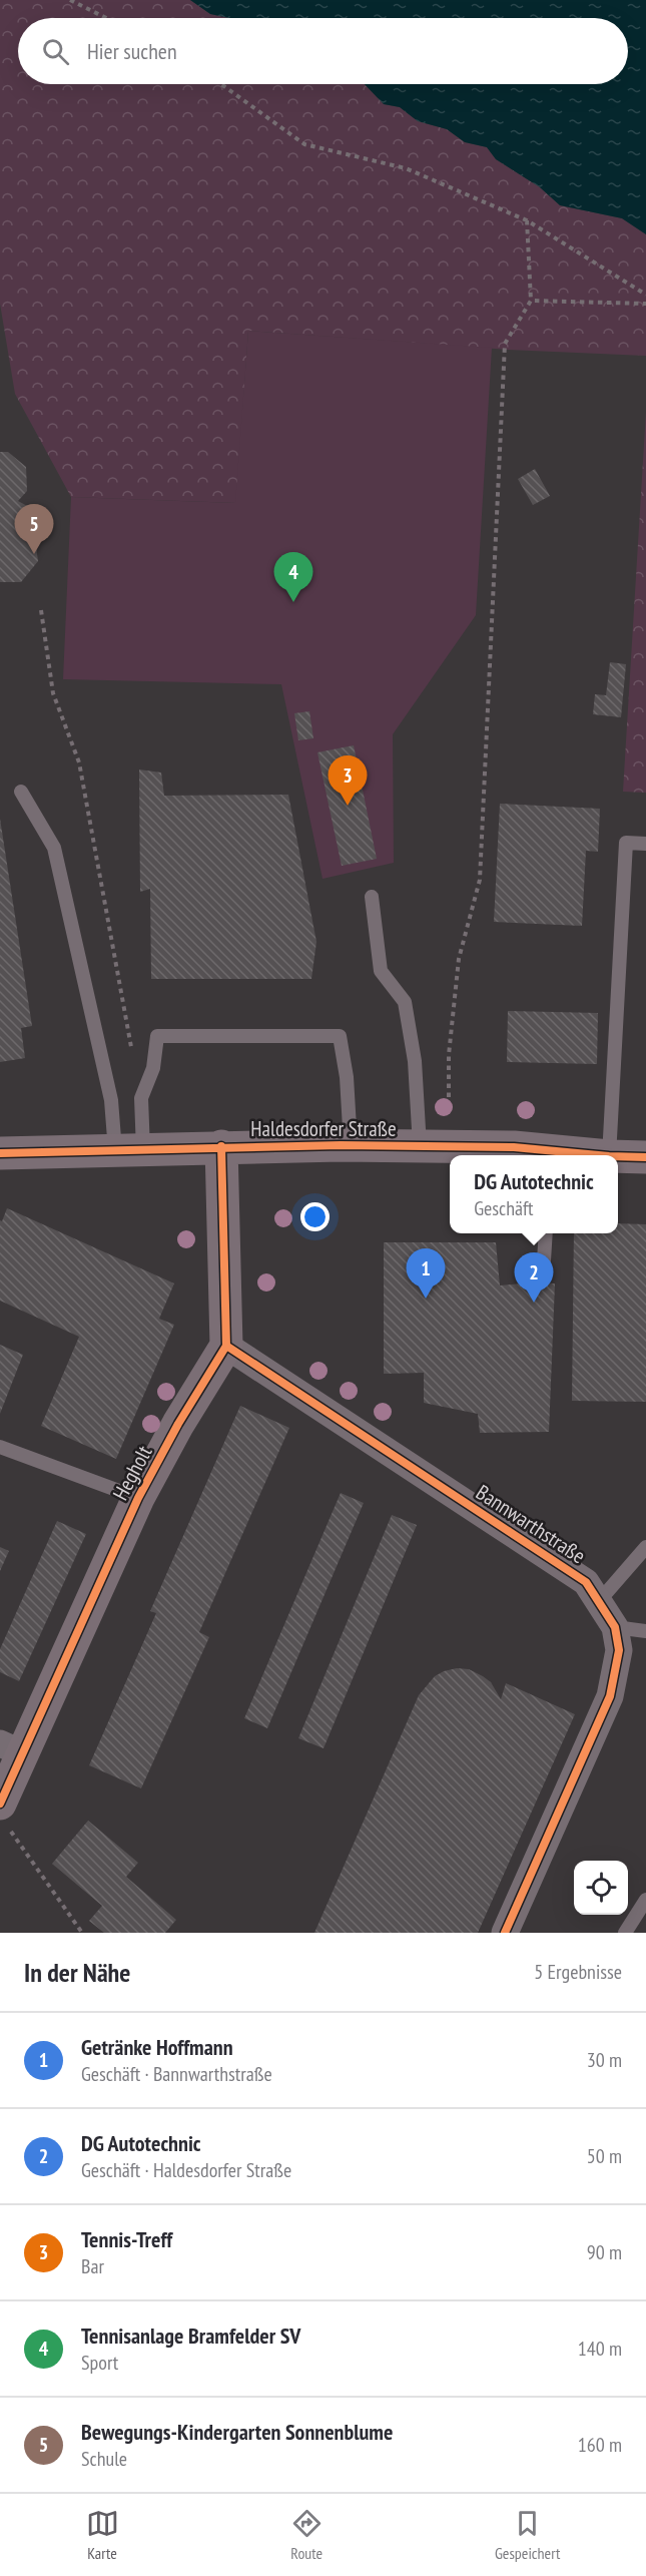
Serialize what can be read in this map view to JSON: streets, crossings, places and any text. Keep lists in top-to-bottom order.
{
  "streets": {
    "street": ["Haldesdorfer Straße", "Hegholt", "Bannwarthstraße"]
  },
  "crossings": [
    ["Hegholt", "Bannwarthstraße"]
  ],
  "page": {
    "search": "Hier suchen",
    "pins": [
      "5",
      "4",
      "3",
      "1",
      "2"
    ],
    "popup": ["DG Autotechnic", "Geschäft"],
    "heading": ["In der Nähe", "5 Ergebnisse"],
    "list": [
      {
        "mark": "1",
        "name": "Getränke Hoffmann",
        "note": "Geschäft · Bannwarthstraße",
        "value": "30 m"
      },
      {
        "mark": "2",
        "name": "DG Autotechnic",
        "note": "Geschäft · Haldesdorfer Straße",
        "value": "50 m"
      },
      {
        "mark": "3",
        "name": "Tennis-Treff",
        "note": "Bar",
        "value": "90 m"
      },
      {
        "mark": "4",
        "name": "Tennisanlage Bramfelder SV",
        "note": "Sport",
        "value": "140 m"
      },
      {
        "mark": "5",
        "name": "Bewegungs-Kindergarten Sonnenblume",
        "note": "Schule",
        "value": "160 m"
      }
    ],
    "nav": ["Karte", "Route", "Gespeichert"]
  }
}
